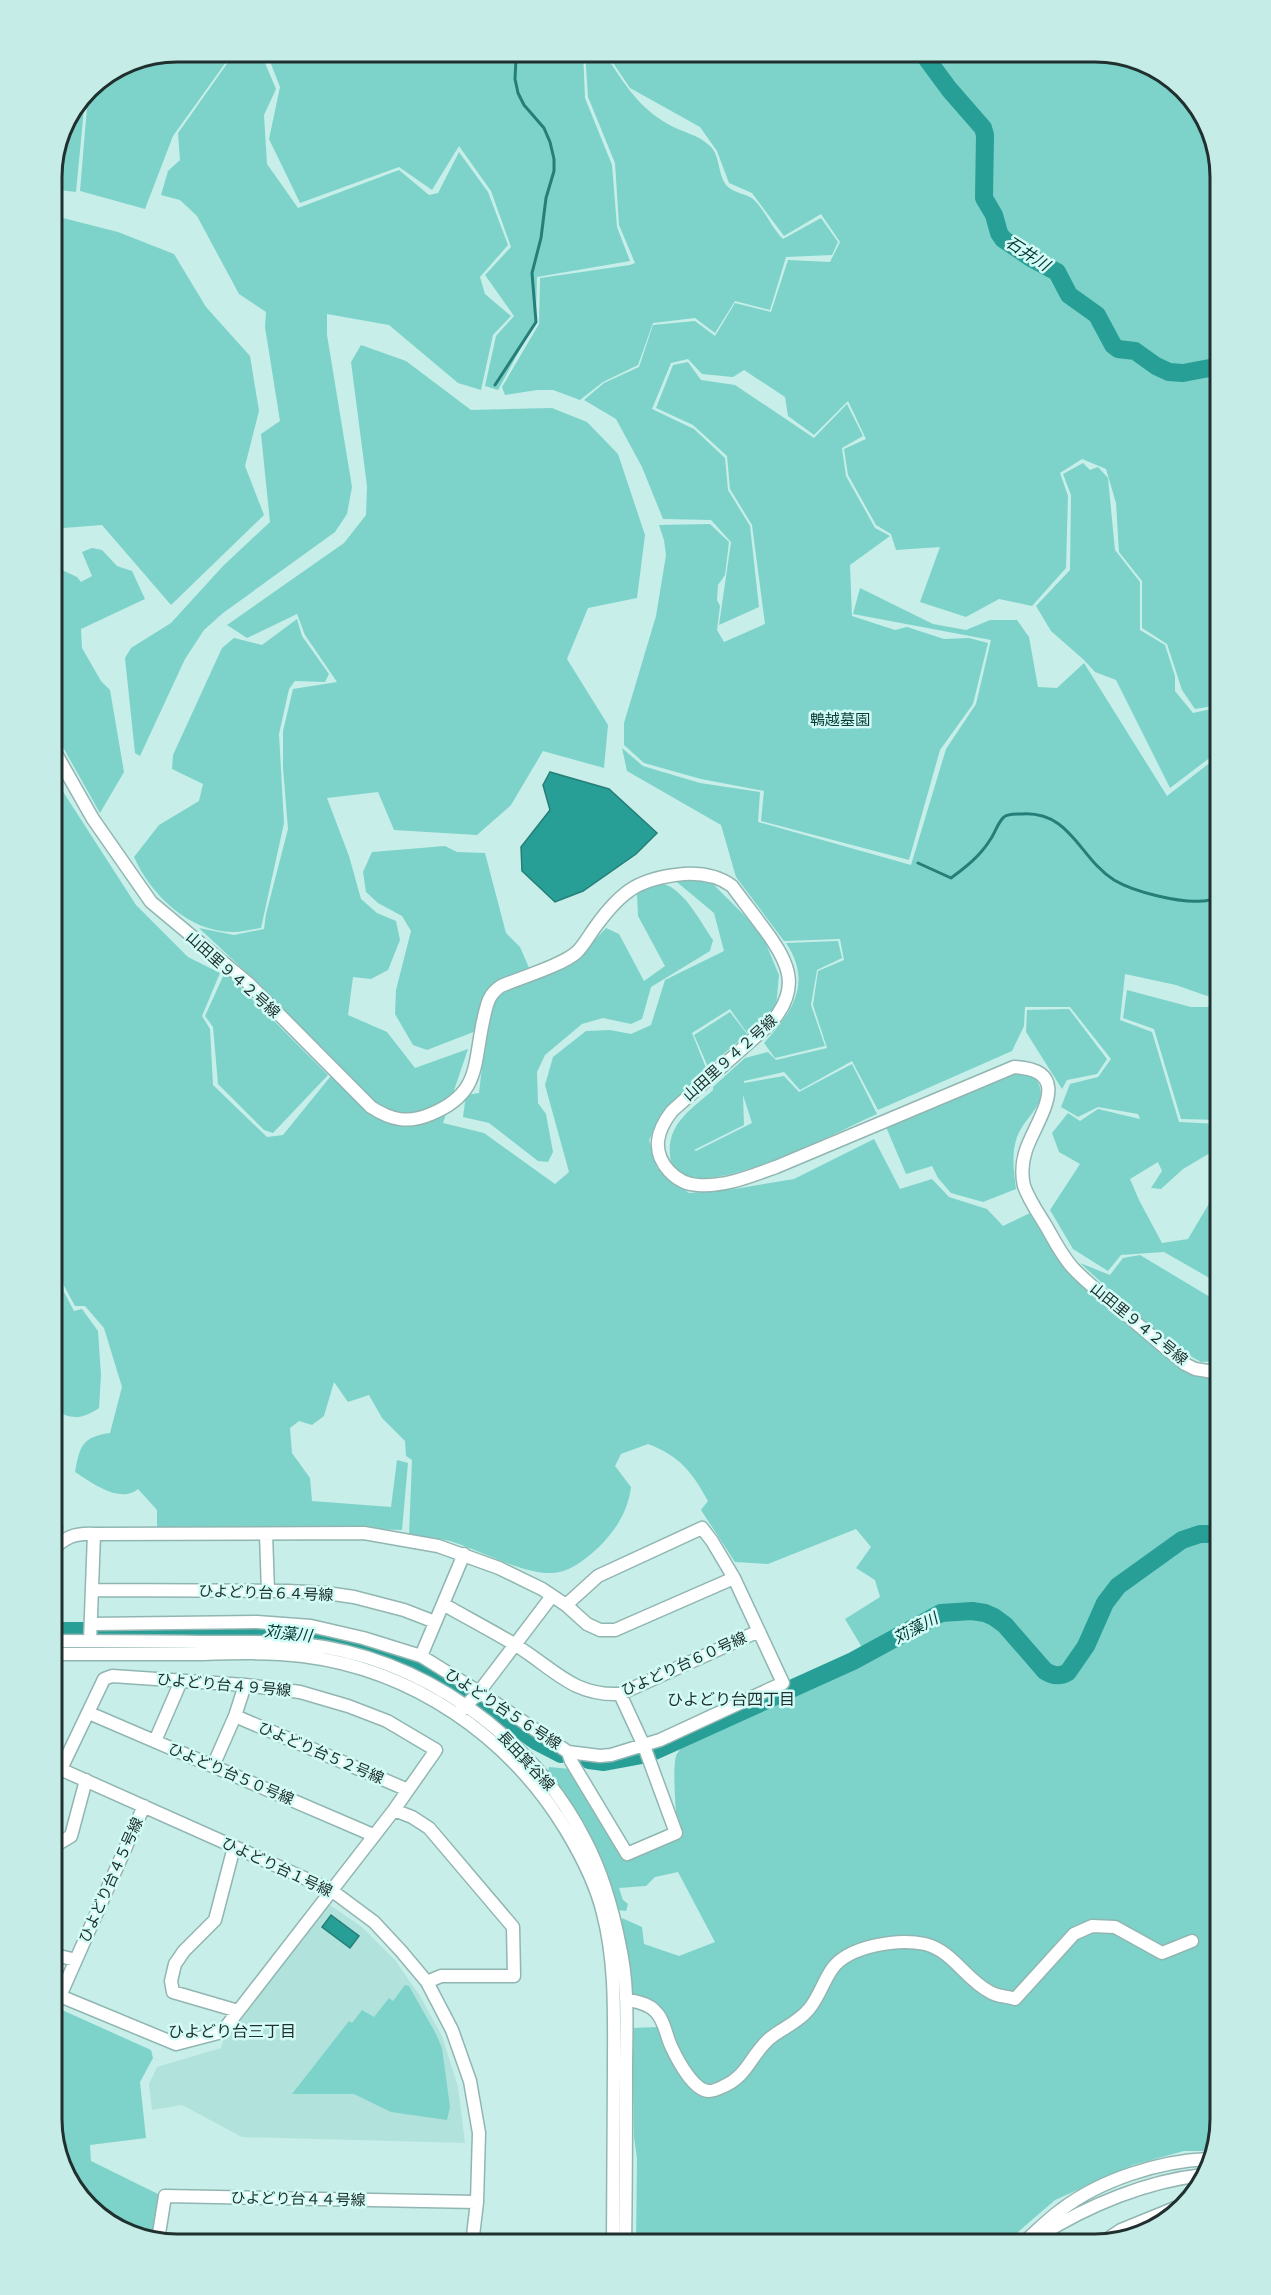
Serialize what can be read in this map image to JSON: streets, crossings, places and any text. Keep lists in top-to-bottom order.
{
  "streets": {
    "street": [
      "山田里９４２号線",
      "ひよどり台６４号線",
      "ひよどり台６０号線",
      "ひよどり台４９号線",
      "ひよどり台５６号線",
      "ひよどり台５２号線",
      "長田箕谷線",
      "ひよどり台５０号線",
      "ひよどり台１号線",
      "ひよどり台４５号線",
      "ひよどり台４４号線"
    ]
  },
  "crossings": [
    ["ひよどり台６０号線", "ひよどり台５６号線"],
    ["ひよどり台４９号線", "ひよどり台５２号線"],
    ["ひよどり台４９号線", "ひよどり台５０号線"],
    ["ひよどり台４９号線", "ひよどり台１号線"],
    ["ひよどり台４９号線", "ひよどり台４５号線"],
    ["ひよどり台１号線", "ひよどり台４５号線"],
    ["ひよどり台１号線", "ひよどり台４４号線"]
  ],
  "districts": ["ひよどり台四丁目", "ひよどり台三丁目"],
  "water": ["石井川", "苅藻川"],
  "parks": ["鵯越墓園"]
}
